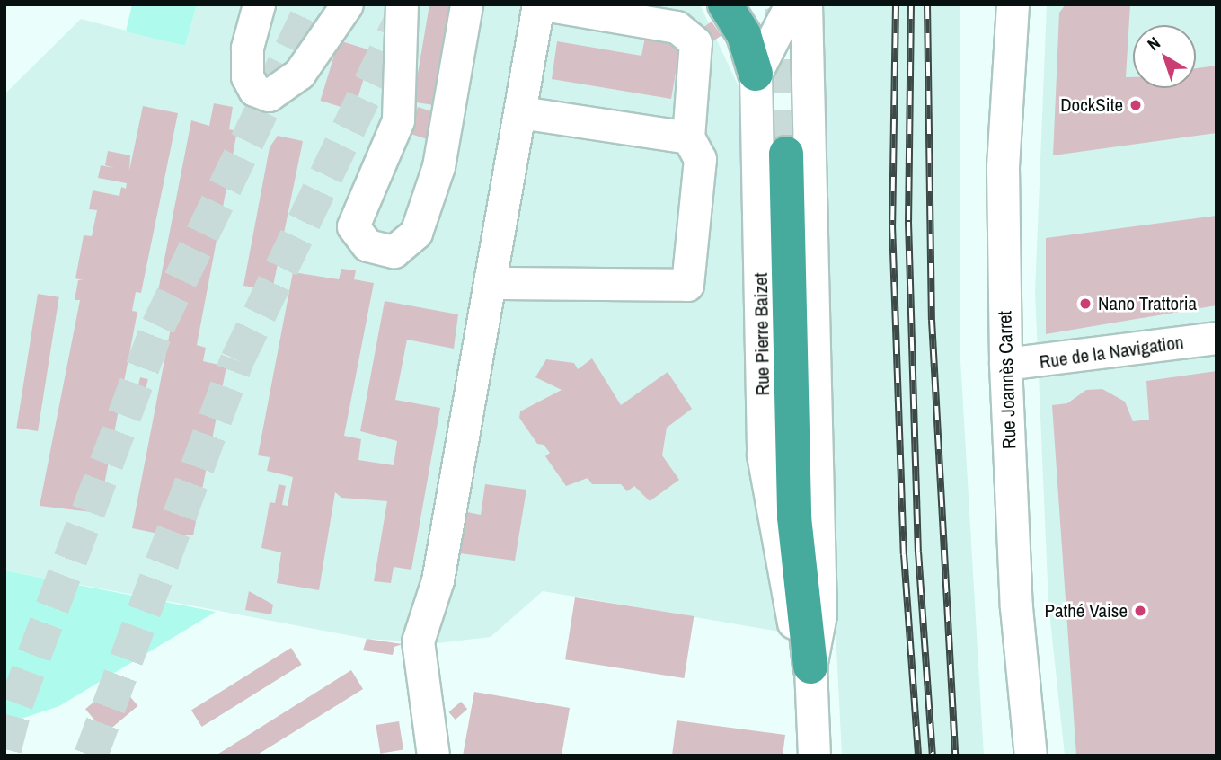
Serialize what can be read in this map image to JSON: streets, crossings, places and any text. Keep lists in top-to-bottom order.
{
  "streets": {
    "street": ["Rue Pierre Baizet", "Rue de la Navigation", "Rue Joannès Carret"]
  },
  "crossings": [
    ["Rue de la Navigation", "Rue Joannès Carret"]
  ],
  "places": ["DockSite", "Nano Trattoria", "Pathé Vaise"],
  "north": "top left"
}
